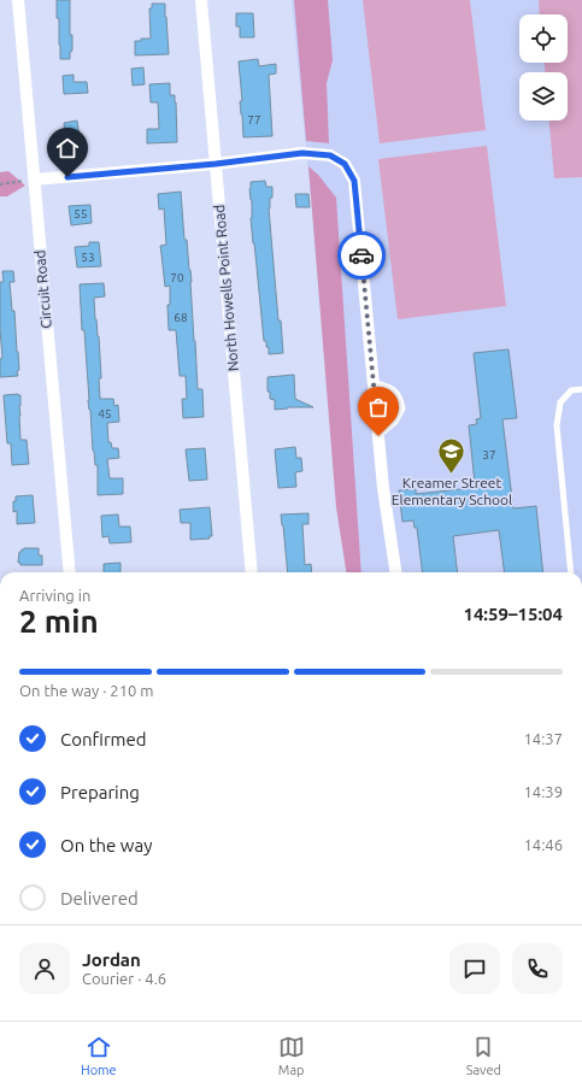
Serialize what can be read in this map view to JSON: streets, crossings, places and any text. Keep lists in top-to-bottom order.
{
  "streets": {
    "street": ["North Howells Point Road", "Circuit Road"]
  },
  "places": {
    "school or university": ["Kreamer Street Elementary School"]
  },
  "house_numbers": [
    "77",
    "55",
    "53",
    "70",
    "68",
    "45",
    "37"
  ],
  "page": {
    "heading": ["2 min", "Arriving in", "14:59–15:04"],
    "panel": ["Jordan", "Courier · 4.6"],
    "bar": "On the way · 210 m",
    "list": [
      ["Confirmed", "14:37"],
      ["Preparing", "14:39"],
      ["On the way", "14:46"],
      "Delivered"
    ],
    "tabs": ["Home", "Map", "Saved"]
  }
}
